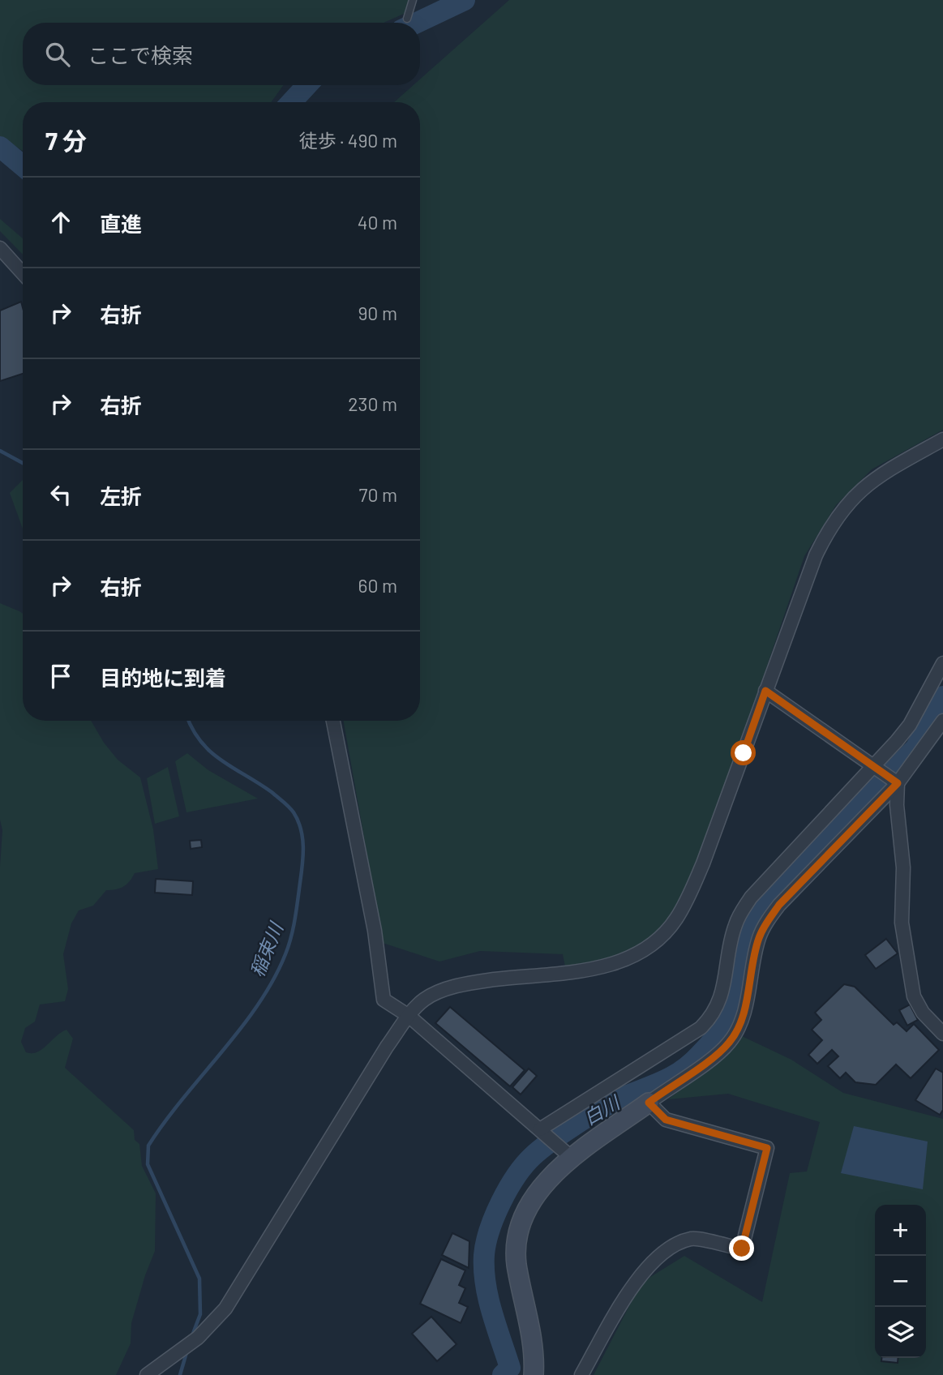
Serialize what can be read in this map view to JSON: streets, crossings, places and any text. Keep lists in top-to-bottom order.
{
  "water": ["稲束川", "白川"],
  "page": {
    "search": "ここで検索",
    "heading": ["7 分", "徒歩 · 490 m"],
    "list": [
      ["直進", "40 m"],
      ["右折", "90 m"],
      ["右折", "230 m"],
      ["左折", "70 m"],
      ["右折", "60 m"],
      "目的地に到着"
    ],
    "map_buttons": ["+", "−"]
  }
}
